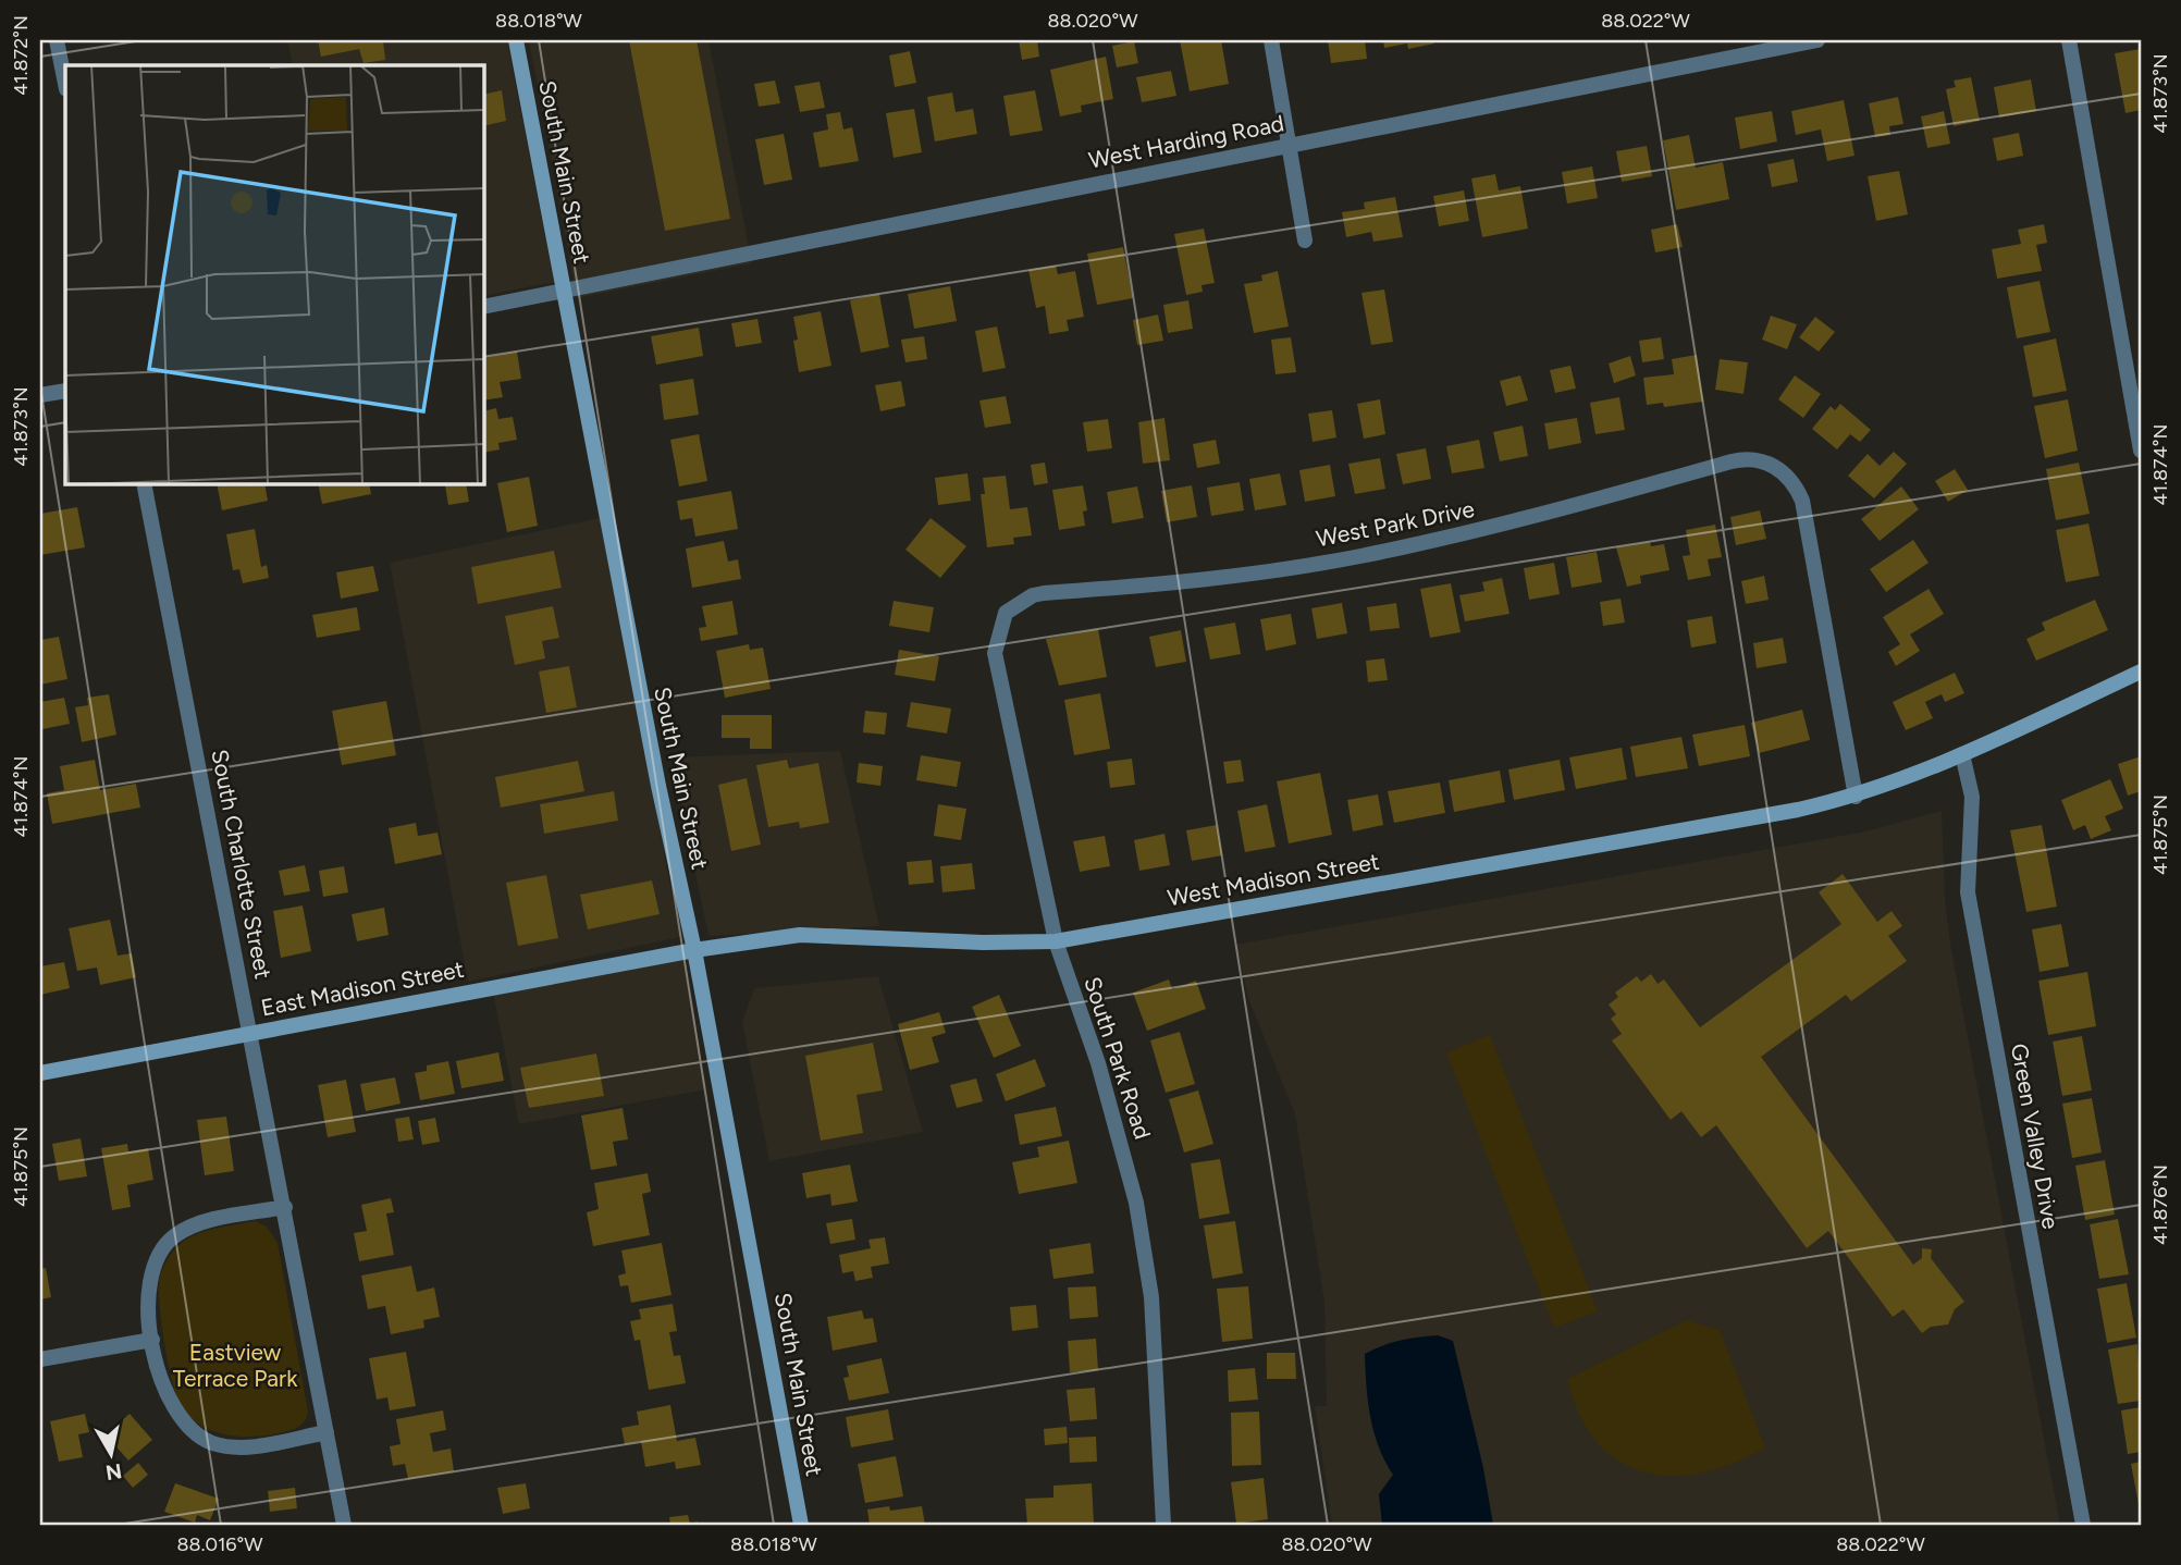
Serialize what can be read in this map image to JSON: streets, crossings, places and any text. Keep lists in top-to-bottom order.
{
  "streets": {
    "street": [
      "West Harding Road",
      "South Main Street",
      "West Park Drive",
      "South Charlotte Street",
      "West Madison Street",
      "East Madison Street",
      "South Park Road",
      "Green Valley Drive"
    ]
  },
  "crossings": [
    ["West Harding Road", "South Main Street"],
    ["South Main Street", "West Madison Street"],
    ["South Main Street", "East Madison Street"],
    ["West Park Drive", "West Madison Street"],
    ["West Park Drive", "South Park Road"],
    ["South Charlotte Street", "East Madison Street"],
    ["West Madison Street", "East Madison Street"],
    ["West Madison Street", "South Park Road"],
    ["West Madison Street", "Green Valley Drive"]
  ],
  "parks": ["Eastview Terrace Park"],
  "north": "bottom",
  "coordinates": [
    "88.018°W",
    "88.020°W",
    "88.022°W",
    "41.872°N",
    "41.873°N",
    "41.874°N",
    "41.875°N",
    "41.876°N",
    "88.016°W"
  ]
}
